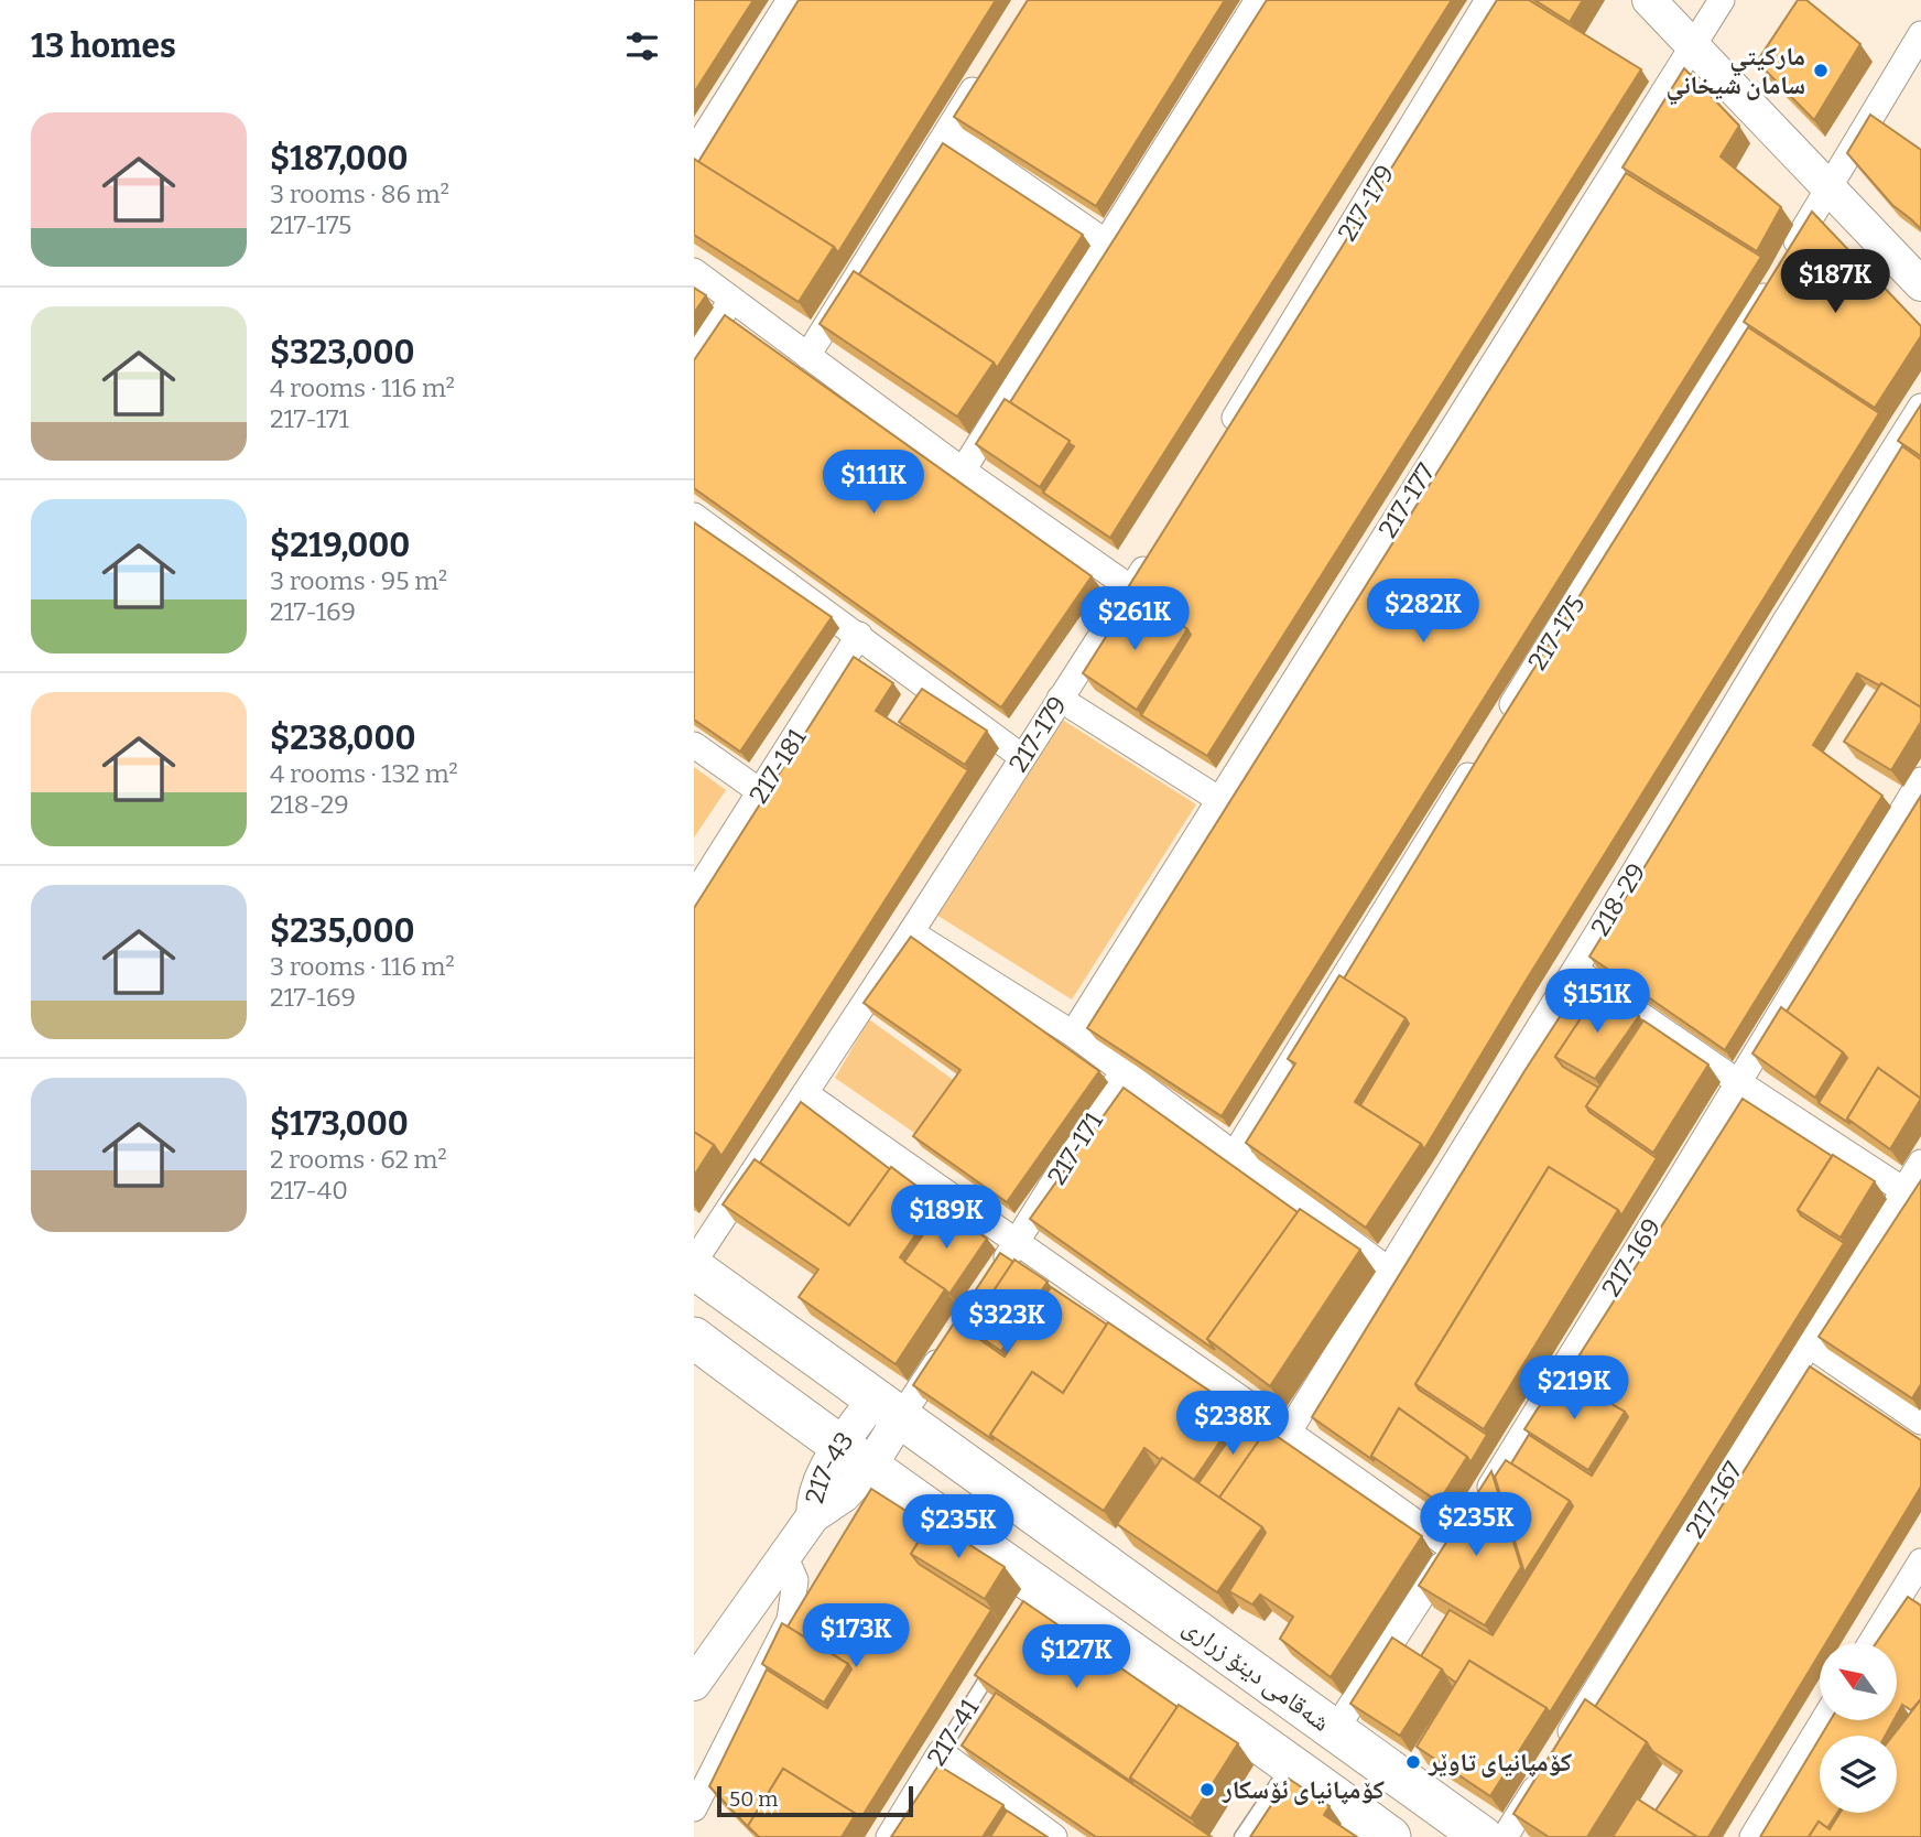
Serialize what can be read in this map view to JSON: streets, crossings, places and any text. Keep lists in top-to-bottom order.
{
  "streets": {
    "main road": ["شەقامی دینۆ زراری"],
    "street": [
      "217-179",
      "217-177",
      "217-175",
      "217-181",
      "218-29",
      "217-171",
      "217-169",
      "217-43",
      "217-167",
      "217-41"
    ]
  },
  "crossings": [
    ["217-169", "شەقامی دینۆ زراری"],
    ["217-43", "شەقامی دینۆ زراری"]
  ],
  "places": ["ماركيتي سامان شيخاني", "کۆمپانیای تاوێر", "کۆمپانیای ئۆسکار"],
  "scale_bar": "50 m",
  "north": "top left",
  "page": {
    "heading": "13 homes",
    "list": [
      {
        "name": "$187,000",
        "note": "3 rooms · 86 m² · 217-175"
      },
      {
        "name": "$323,000",
        "note": "4 rooms · 116 m² · 217-171"
      },
      {
        "name": "$219,000",
        "note": "3 rooms · 95 m² · 217-169"
      },
      {
        "name": "$238,000",
        "note": "4 rooms · 132 m² · 218-29"
      },
      {
        "name": "$235,000",
        "note": "3 rooms · 116 m² · 217-169"
      },
      {
        "name": "$173,000",
        "note": "2 rooms · 62 m² · 217-40"
      }
    ],
    "price": [
      "$187K",
      "$111K",
      "$282K",
      "$261K",
      "$151K",
      "$189K",
      "$323K",
      "$219K",
      "$238K",
      "$235K",
      "$235K",
      "$173K",
      "$127K"
    ],
    "scale": "50 m"
  }
}
